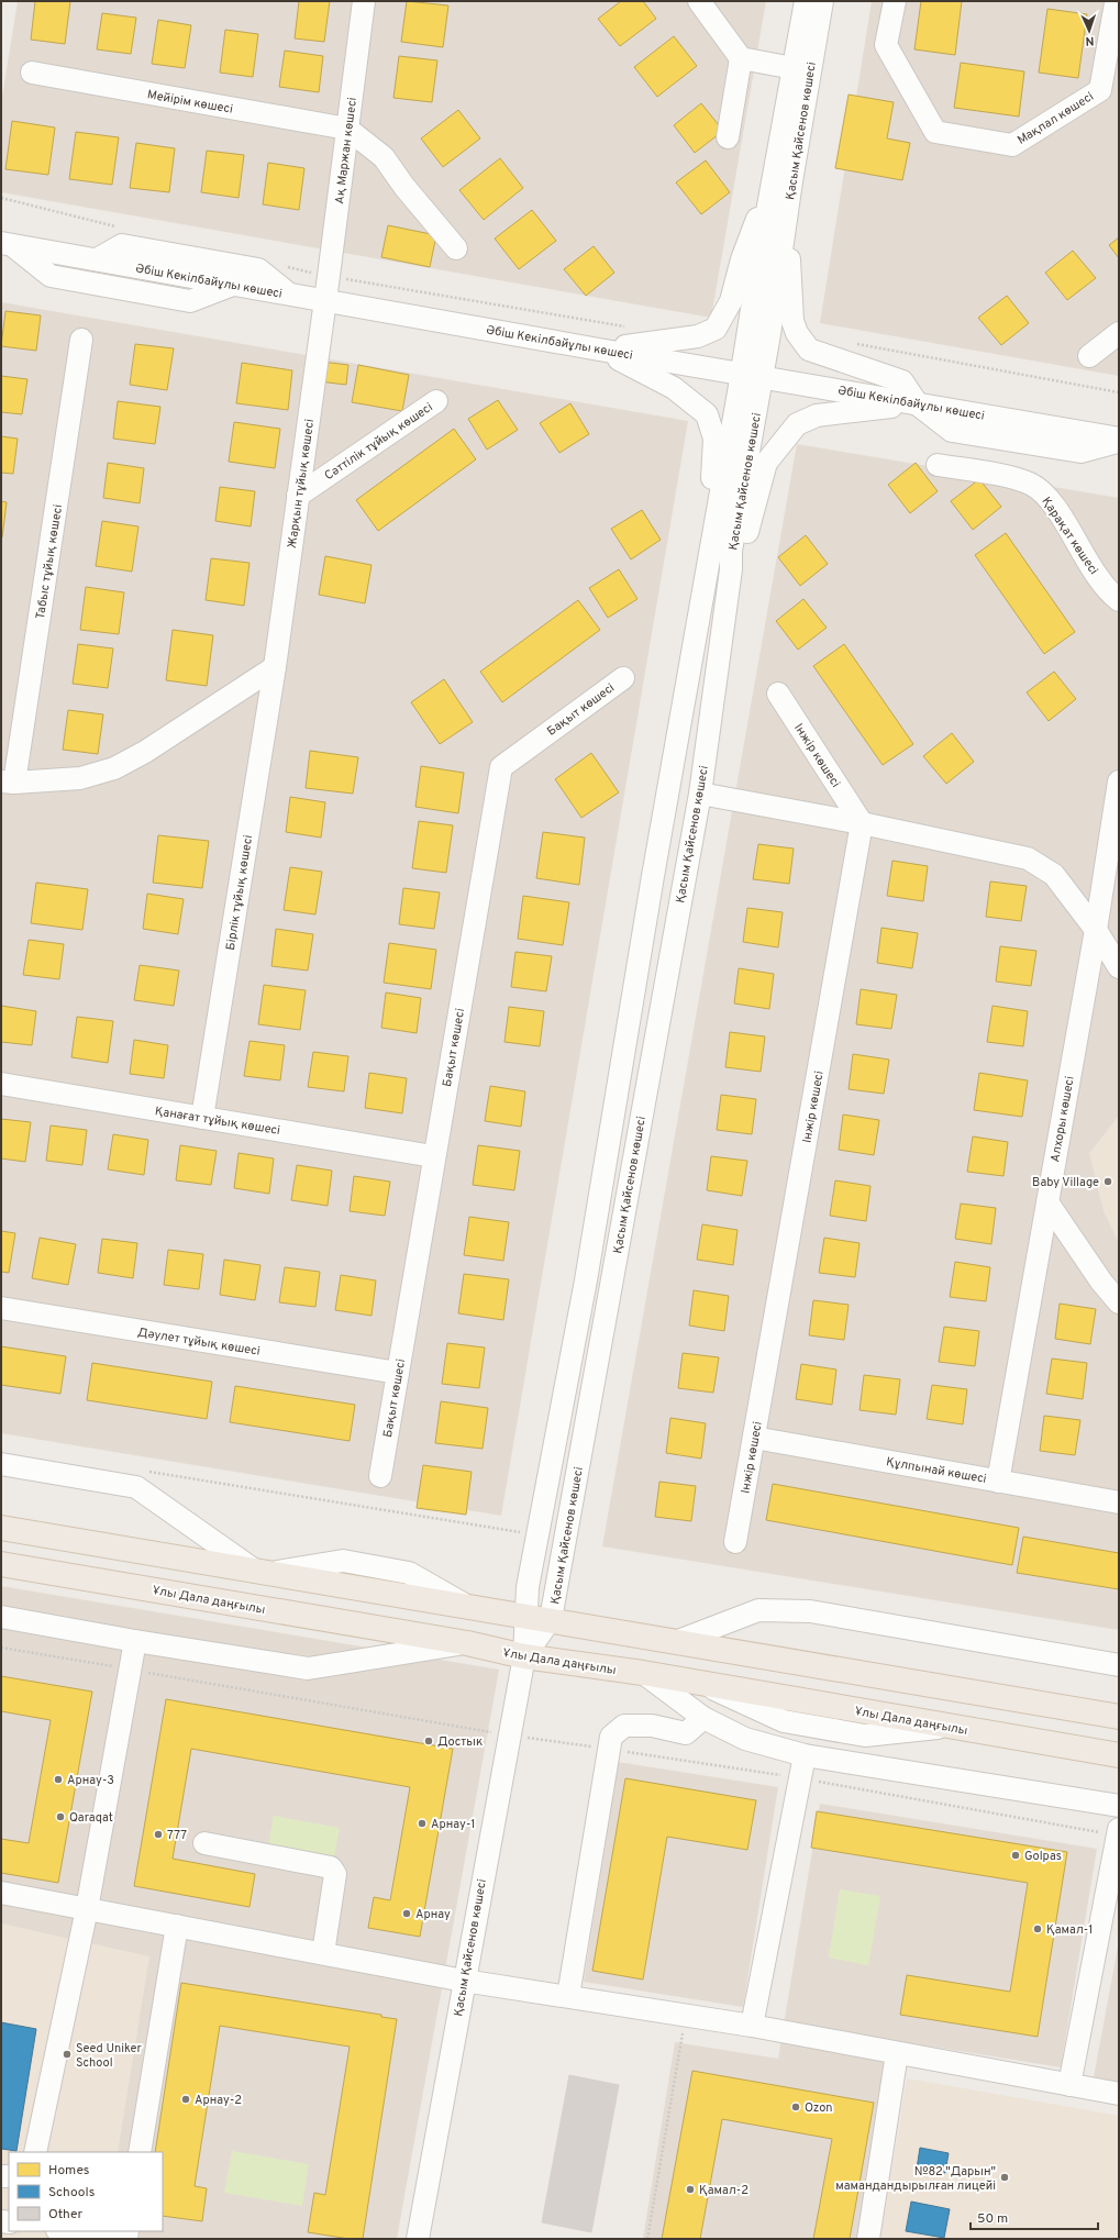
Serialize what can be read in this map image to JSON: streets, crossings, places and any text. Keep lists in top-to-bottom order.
{
  "streets": {
    "main road": ["Ұлы Дала даңғылы"],
    "street": [
      "Мейірім көшесі",
      "Мақпал көшесі",
      "Қасым Қайсенов көшесі",
      "Ақ Маржан көшесі",
      "Әбіш Кекілбайұлы көшесі",
      "Сәттілік тұйық көшесі",
      "Жарқын тұйық көшесі",
      "Қарақат көшесі",
      "Табыс тұйық көшесі",
      "Бақыт көшесі",
      "Інжір көшесі",
      "Бірлік тұйық көшесі",
      "Алхоры көшесі",
      "Қанағат тұйық көшесі",
      "Дәулет тұйық көшесі",
      "Құлпынай көшесі"
    ]
  },
  "crossings": [
    ["Мейірім көшесі", "Ақ Маржан көшесі"],
    ["Қасым Қайсенов көшесі", "Әбіш Кекілбайұлы көшесі"],
    ["Қасым Қайсенов көшесі", "Ұлы Дала даңғылы"],
    ["Ақ Маржан көшесі", "Әбіш Кекілбайұлы көшесі"],
    ["Ақ Маржан көшесі", "Жарқын тұйық көшесі"],
    ["Әбіш Кекілбайұлы көшесі", "Жарқын тұйық көшесі"],
    ["Сәттілік тұйық көшесі", "Жарқын тұйық көшесі"],
    ["Жарқын тұйық көшесі", "Бірлік тұйық көшесі"],
    ["Бақыт көшесі", "Қанағат тұйық көшесі"],
    ["Бақыт көшесі", "Дәулет тұйық көшесі"],
    ["Інжір көшесі", "Құлпынай көшесі"],
    ["Бірлік тұйық көшесі", "Қанағат тұйық көшесі"],
    ["Алхоры көшесі", "Құлпынай көшесі"]
  ],
  "places": [
    "Baby Village",
    "Достык",
    "Арнау-3",
    "Qaraqat",
    "Арнау-1",
    "777",
    "Golpas",
    "Арнау",
    "Қамал-1",
    "Seed Uniker School",
    "Арнау-2",
    "Ozon",
    "№82 \"Дарын\" мамандандырылған лицейі",
    "Қамал-2"
  ],
  "legend": ["Homes", "Schools", "Other"],
  "scale_bar": "50 m",
  "north": "bottom"
}
